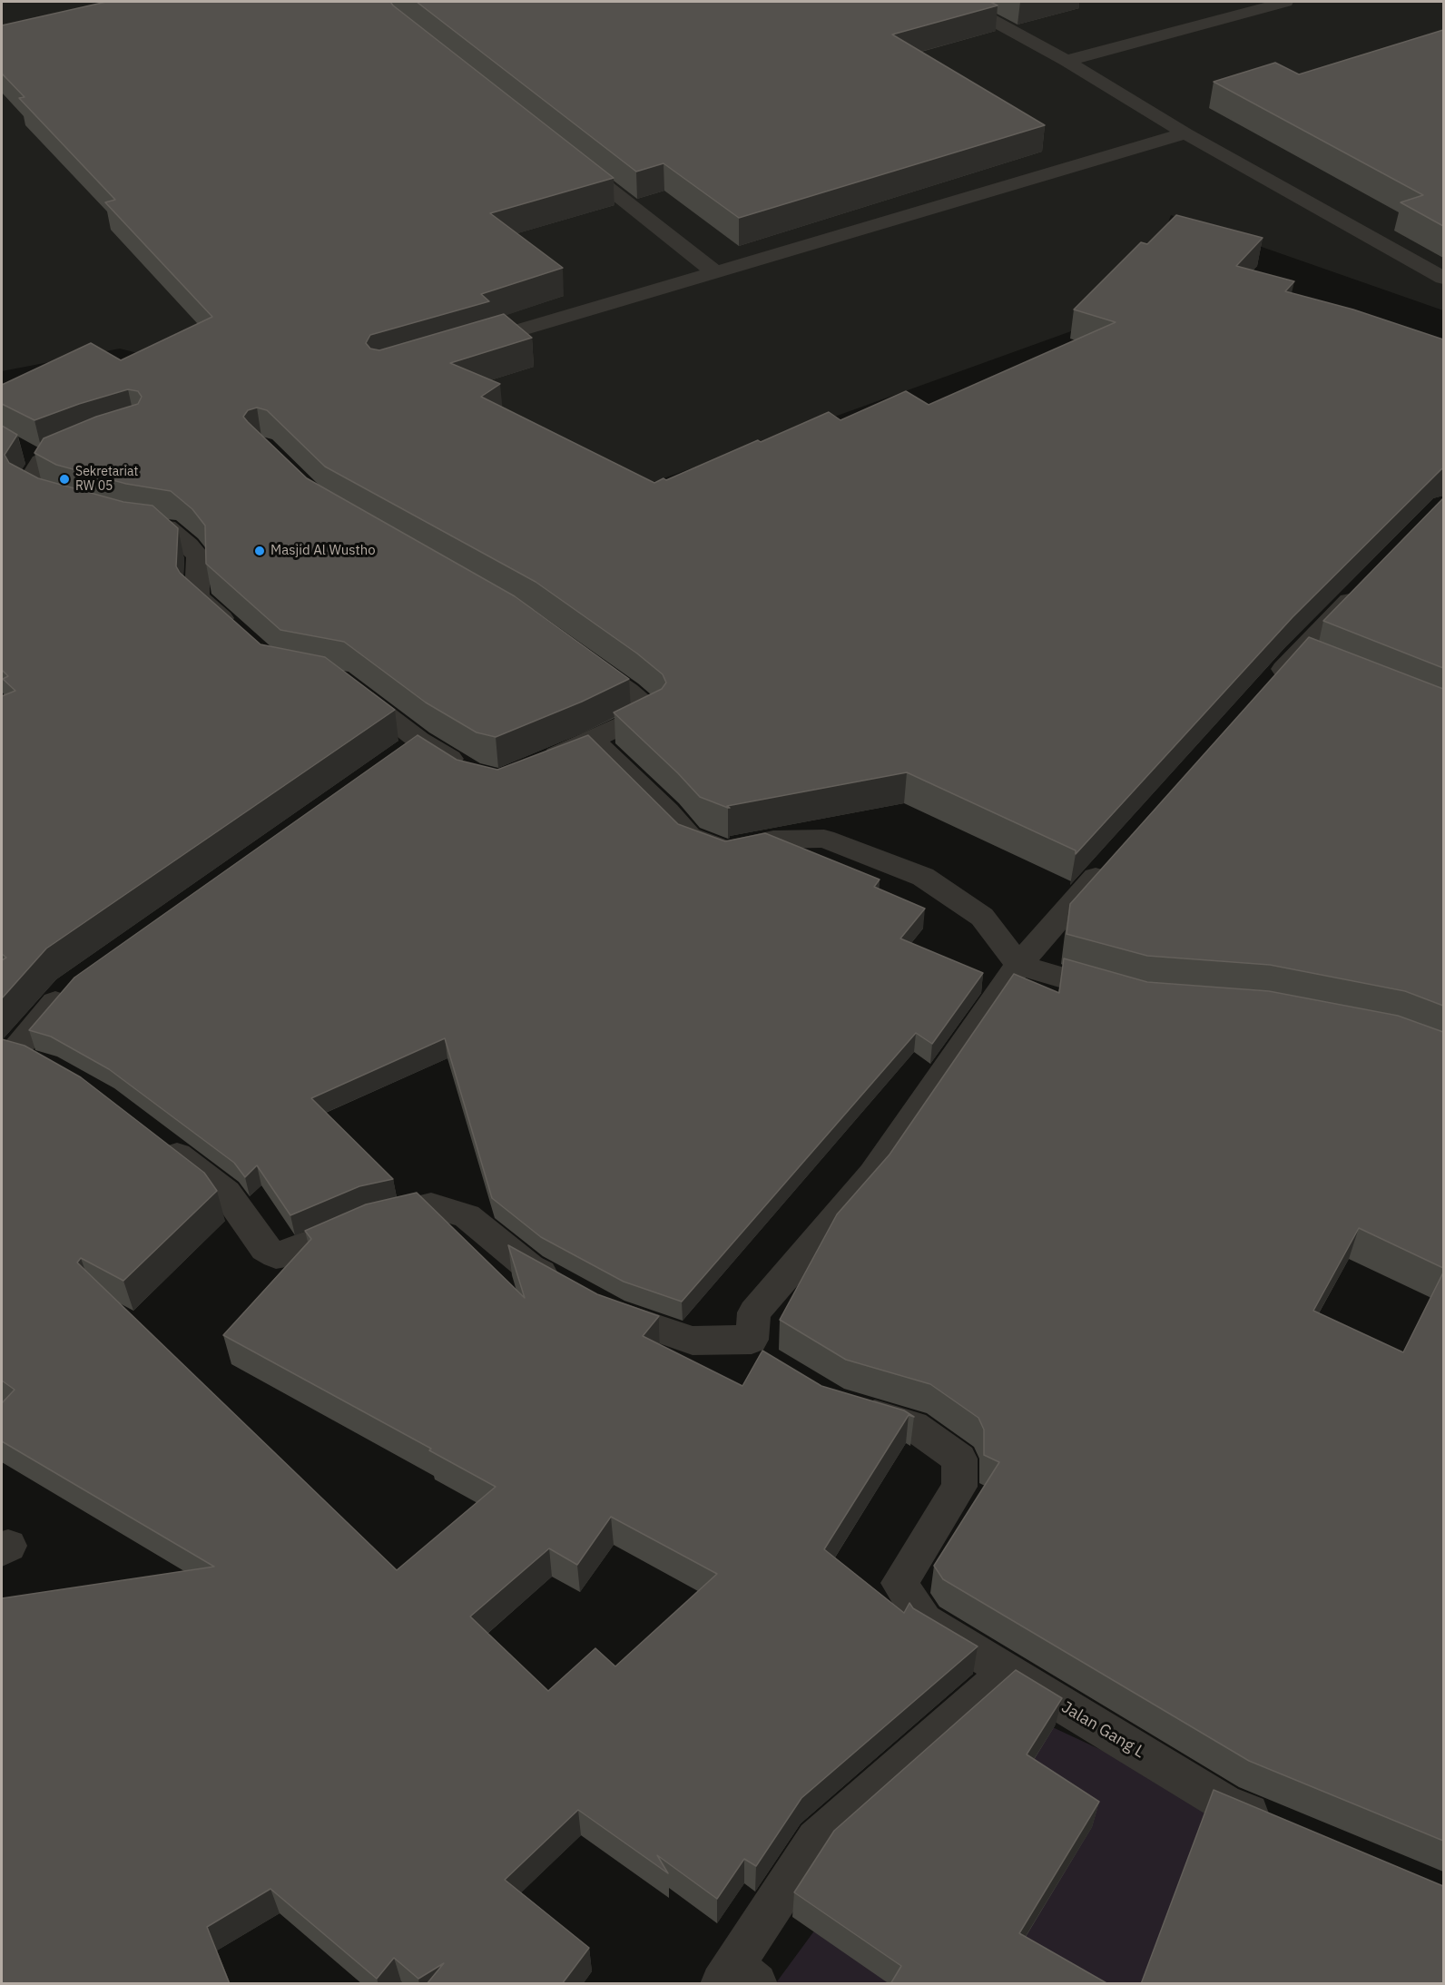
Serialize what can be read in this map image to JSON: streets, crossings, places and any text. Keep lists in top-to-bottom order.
{
  "streets": {
    "street": ["Jalan Gang L"]
  },
  "places": ["Sekretariat RW 05", "Masjid Al Wustho"]
}
